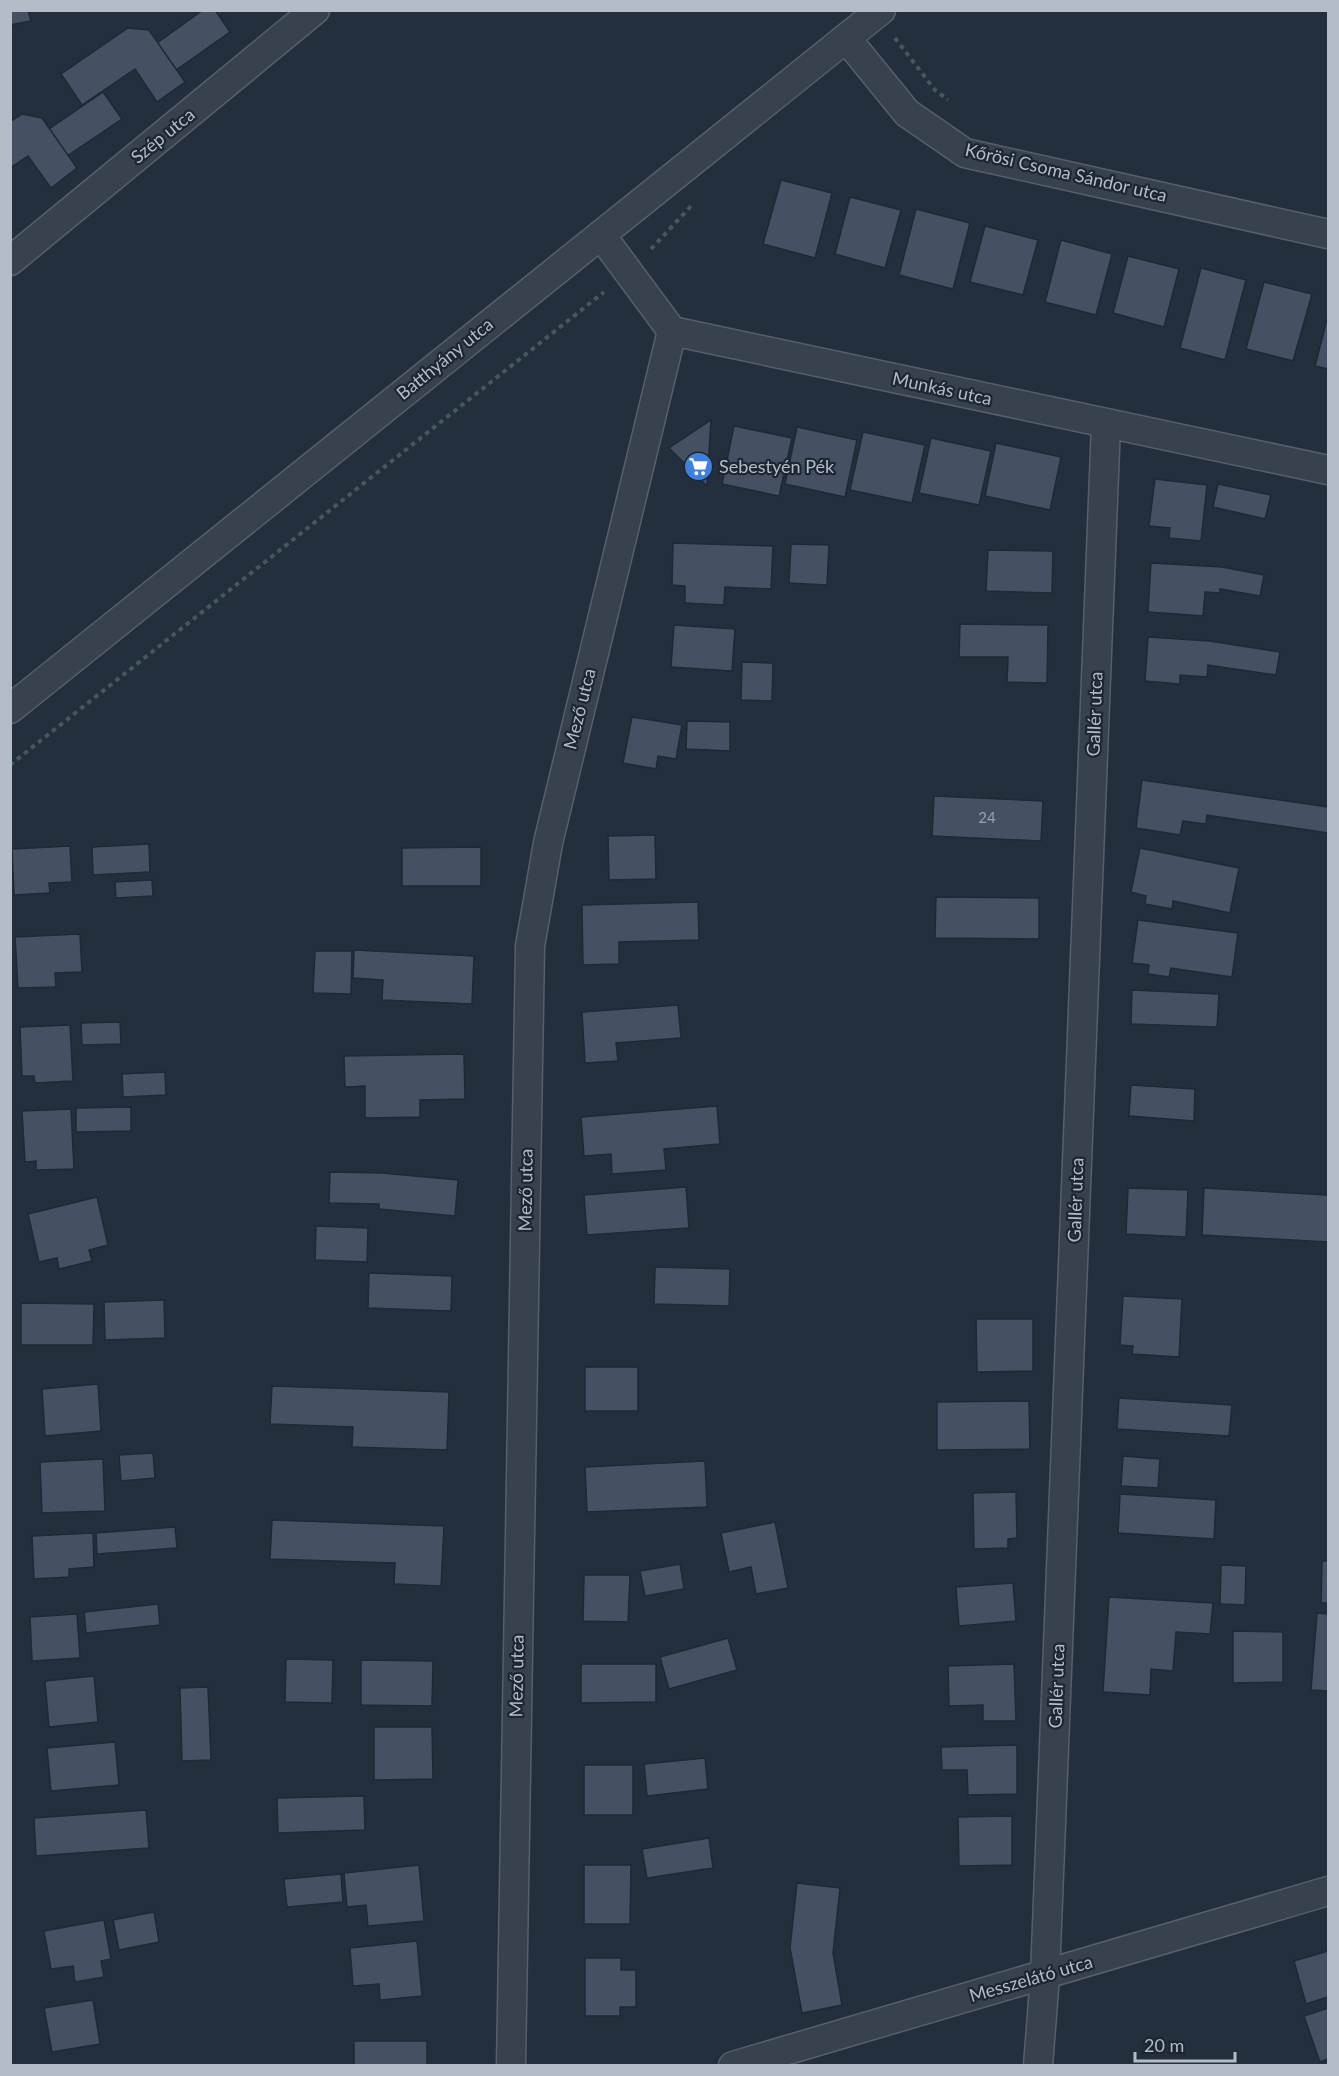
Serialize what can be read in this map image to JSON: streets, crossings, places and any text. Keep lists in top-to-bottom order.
{
  "streets": {
    "street": [
      "Szép utca",
      "Kőrösi Csoma Sándor utca",
      "Batthyány utca",
      "Munkás utca",
      "Mező utca",
      "Gallér utca",
      "Messzelátó utca"
    ]
  },
  "crossings": [
    ["Kőrösi Csoma Sándor utca", "Batthyány utca"],
    ["Munkás utca", "Mező utca"],
    ["Munkás utca", "Gallér utca"],
    ["Gallér utca", "Messzelátó utca"]
  ],
  "places": {
    "supermarket": ["Sebestyén Pék"]
  },
  "house_numbers": ["24"],
  "scale_bar": "20 m"
}
